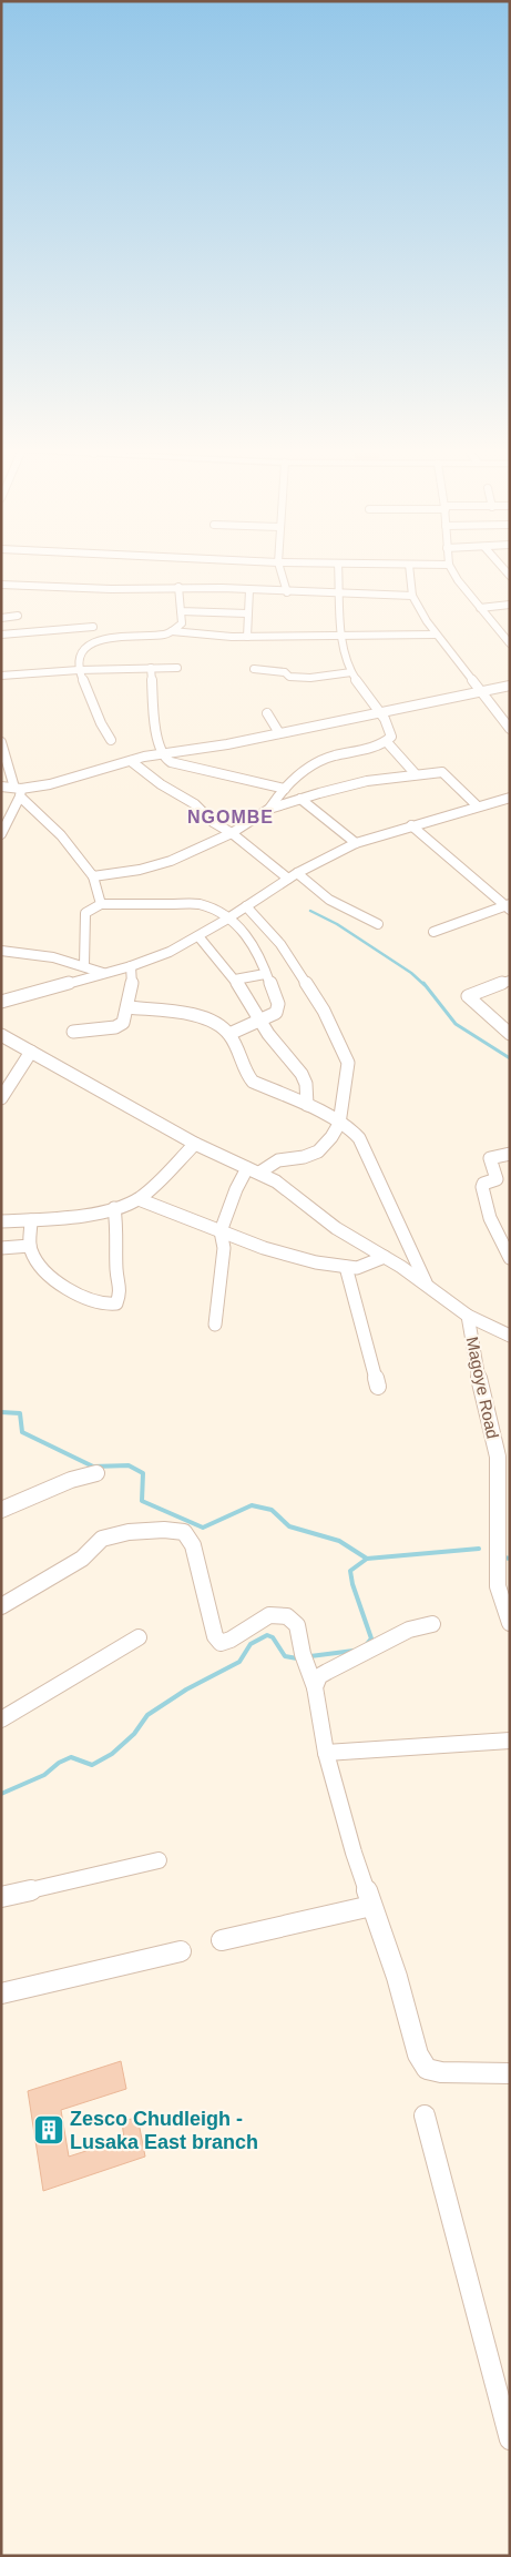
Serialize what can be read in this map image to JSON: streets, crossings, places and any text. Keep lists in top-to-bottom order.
{
  "streets": {
    "street": ["Magoye Road"]
  },
  "districts": ["NGOMBE"],
  "places": {
    "building": ["Zesco Chudleigh - Lusaka East branch"]
  }
}
